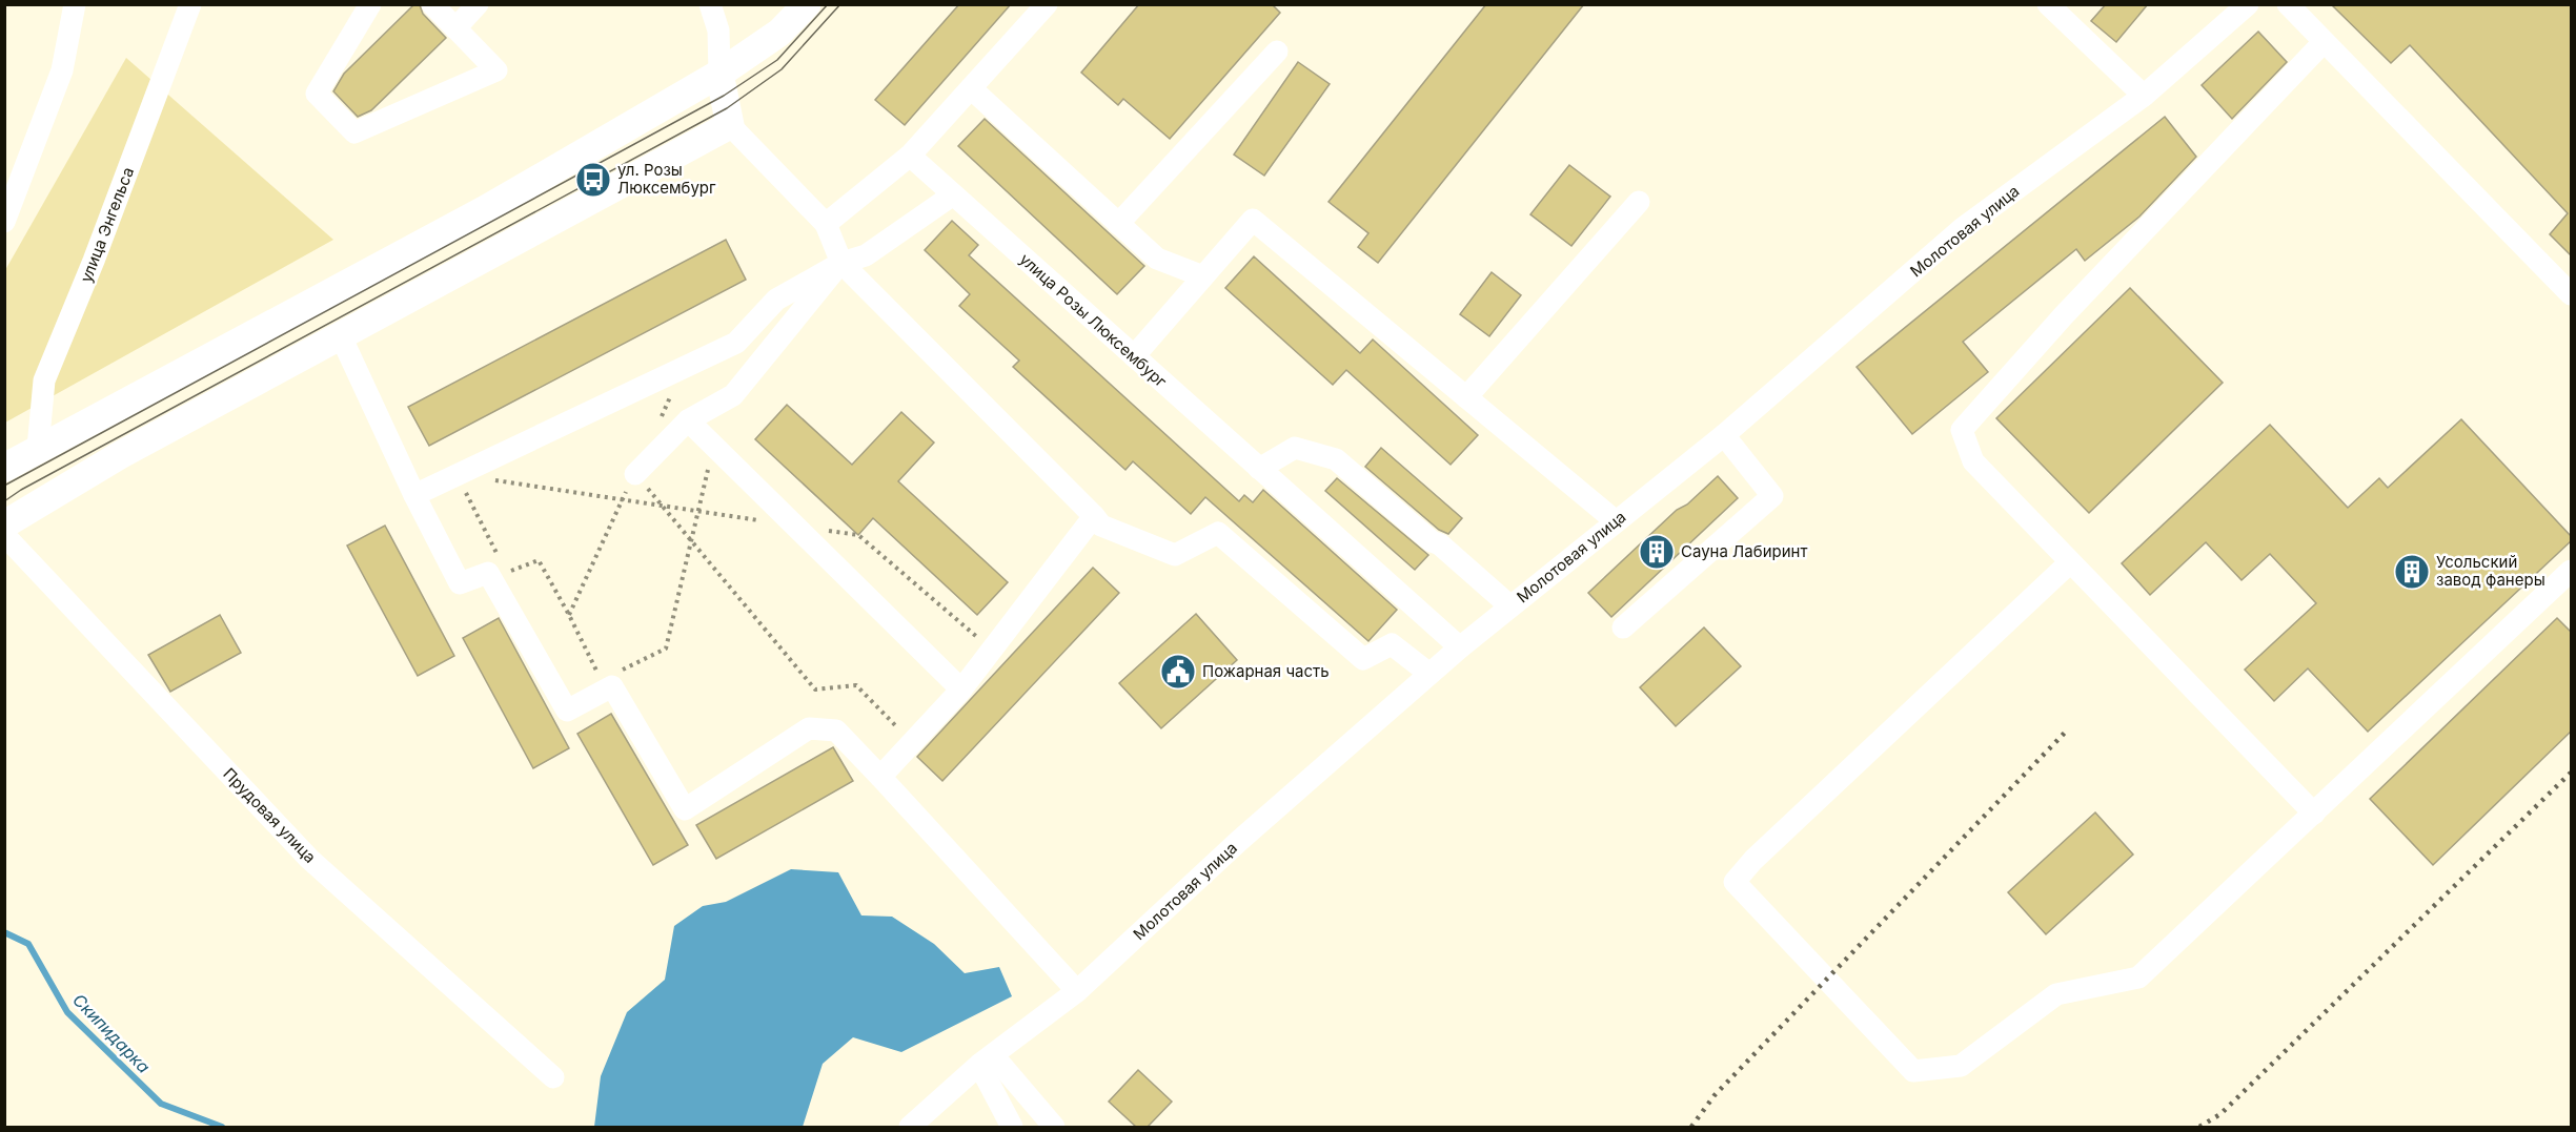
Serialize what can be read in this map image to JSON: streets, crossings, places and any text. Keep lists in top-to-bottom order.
{
  "streets": {
    "street": [
      "улица Энгельса",
      "Молотовая улица",
      "улица Розы Люксембург",
      "Прудовая улица"
    ]
  },
  "crossings": [
    ["Молотовая улица", "улица Розы Люксембург"]
  ],
  "water": ["Скипидарка"],
  "places": {
    "bus stop": ["ул. Розы Люксембург"],
    "building": ["Сауна Лабиринт", "Усольский завод фанеры"],
    "public building": ["Пожарная часть"]
  }
}
